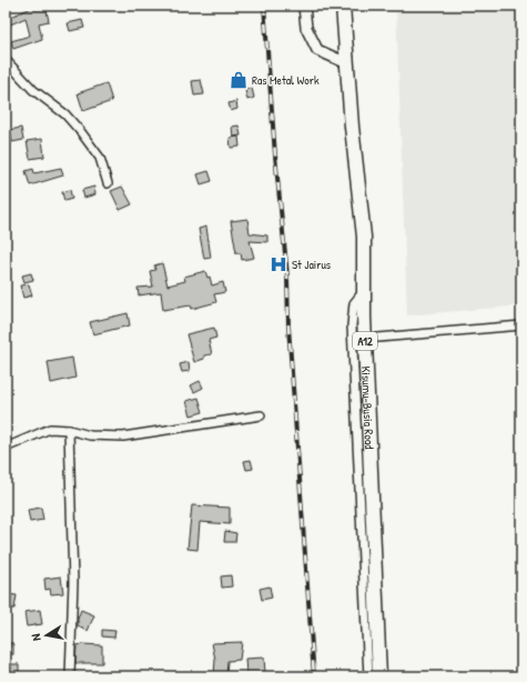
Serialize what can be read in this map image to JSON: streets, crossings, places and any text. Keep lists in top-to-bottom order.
{
  "streets": {
    "highway": ["A12", "Kisumu-Busia Road"]
  },
  "places": {
    "shop": ["Ras Metal Work"],
    "hospital": ["St Jairus"]
  },
  "north": "left"
}
